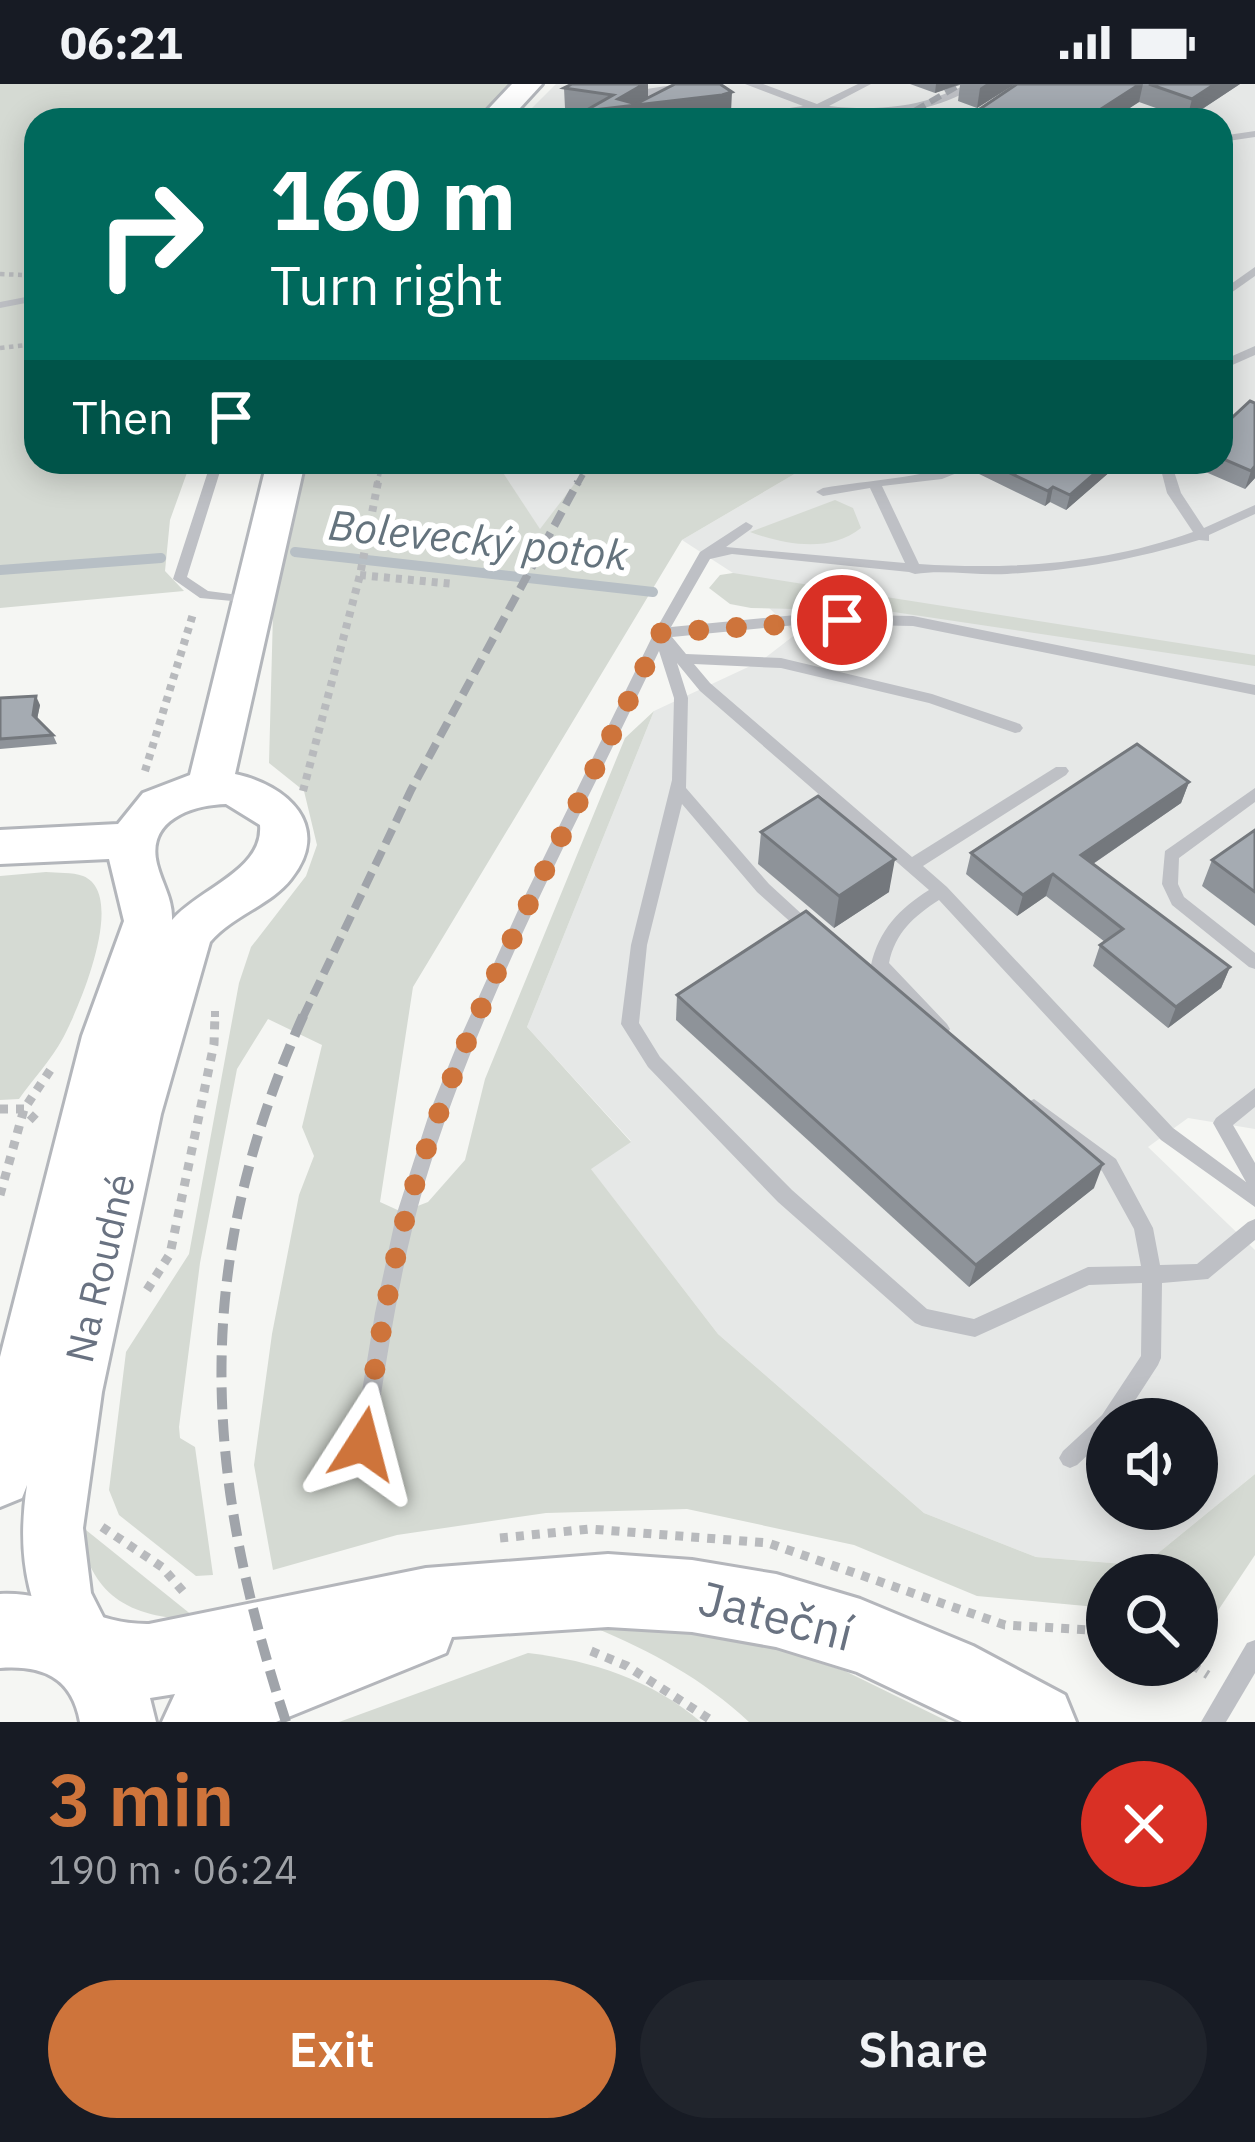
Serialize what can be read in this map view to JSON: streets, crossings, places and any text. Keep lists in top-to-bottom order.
{
  "streets": {
    "main road": ["Na Roudné", "Jateční"]
  },
  "crossings": [
    ["Na Roudné", "Jateční"]
  ],
  "water": ["Bolevecký potok"],
  "page": {
    "status": "06:21",
    "turn": ["160 m", "Turn right"],
    "then": "Then",
    "heading": ["3 min", "190 m · 06:24"],
    "buttons": ["Exit", "Share"]
  }
}
